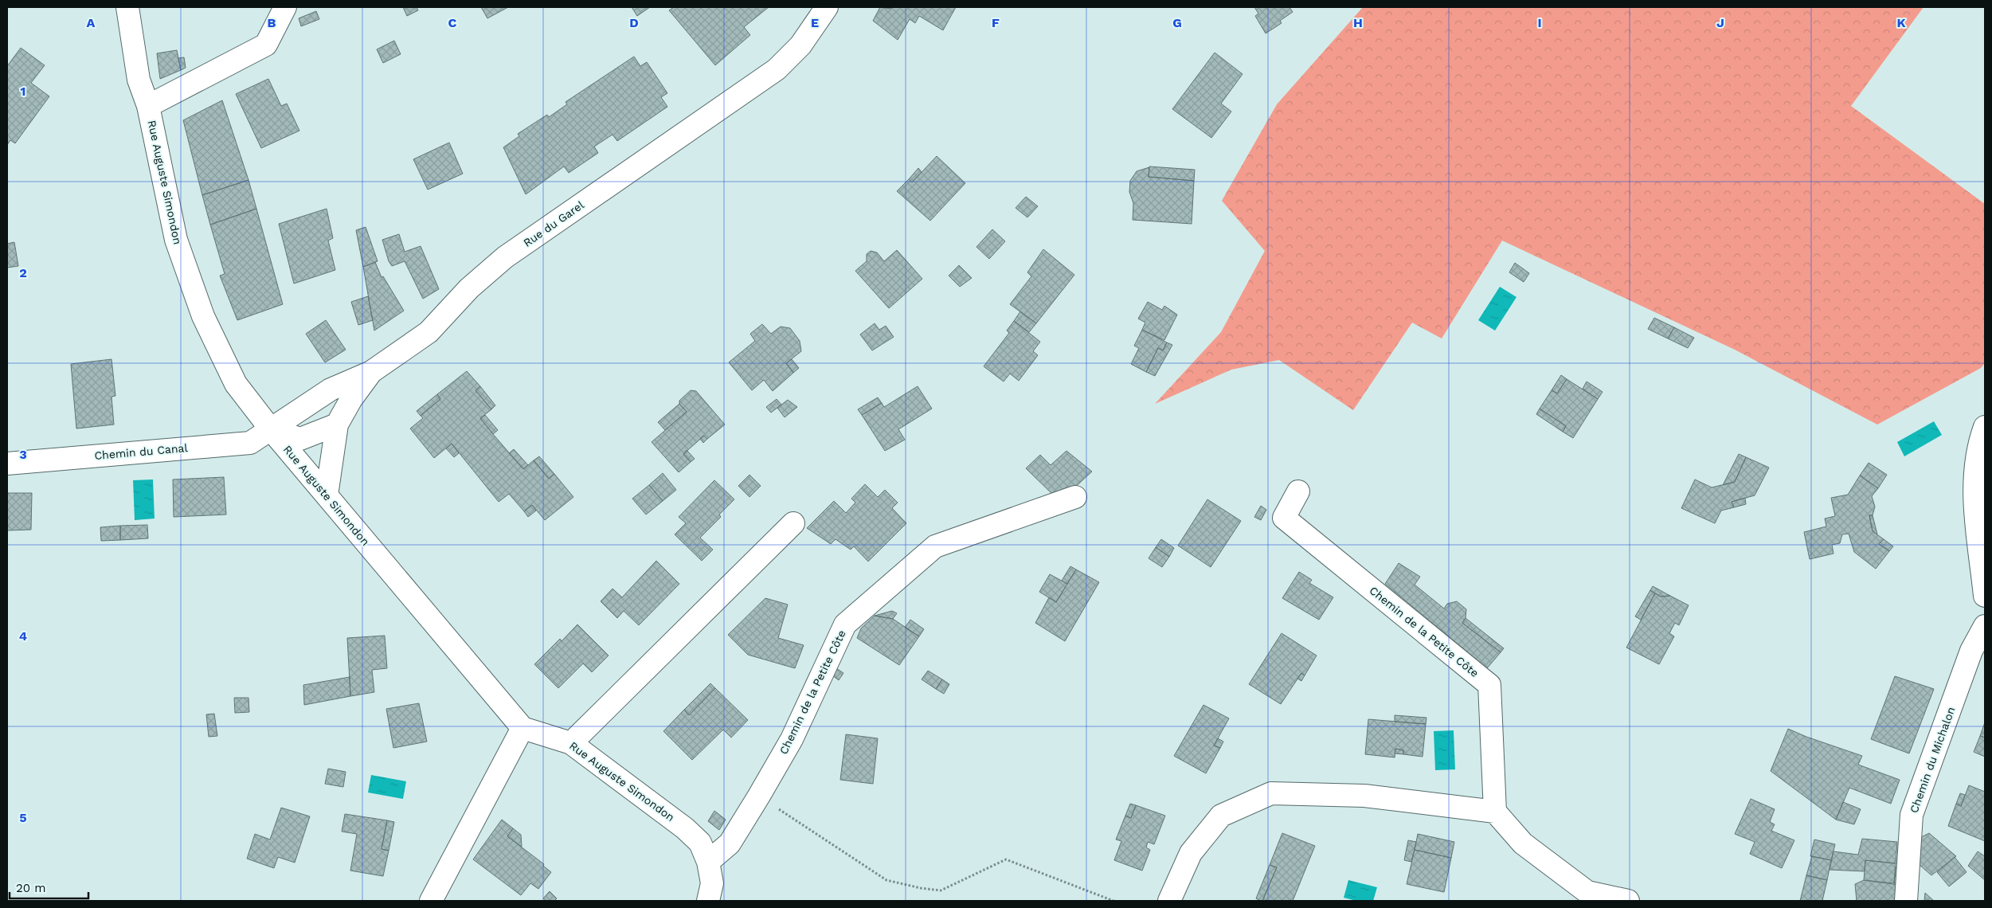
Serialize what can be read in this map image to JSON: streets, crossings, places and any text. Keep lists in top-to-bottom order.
{
  "streets": {
    "street": [
      "Rue Auguste Simondon",
      "Rue du Garel",
      "Chemin du Canal",
      "Chemin de la Petite Côte",
      "Chemin du Michalon"
    ]
  },
  "crossings": [
    ["Rue Auguste Simondon", "Rue du Garel"],
    ["Rue Auguste Simondon", "Chemin du Canal"],
    ["Rue Auguste Simondon", "Chemin de la Petite Côte"],
    ["Rue du Garel", "Chemin du Canal"]
  ],
  "scale_bar": "20 m",
  "grid": {
    "columns": [
      "A",
      "B",
      "C",
      "D",
      "E",
      "F",
      "G",
      "H",
      "I",
      "J",
      "K"
    ],
    "rows": [
      "1",
      "2",
      "3",
      "4",
      "5"
    ]
  }
}
